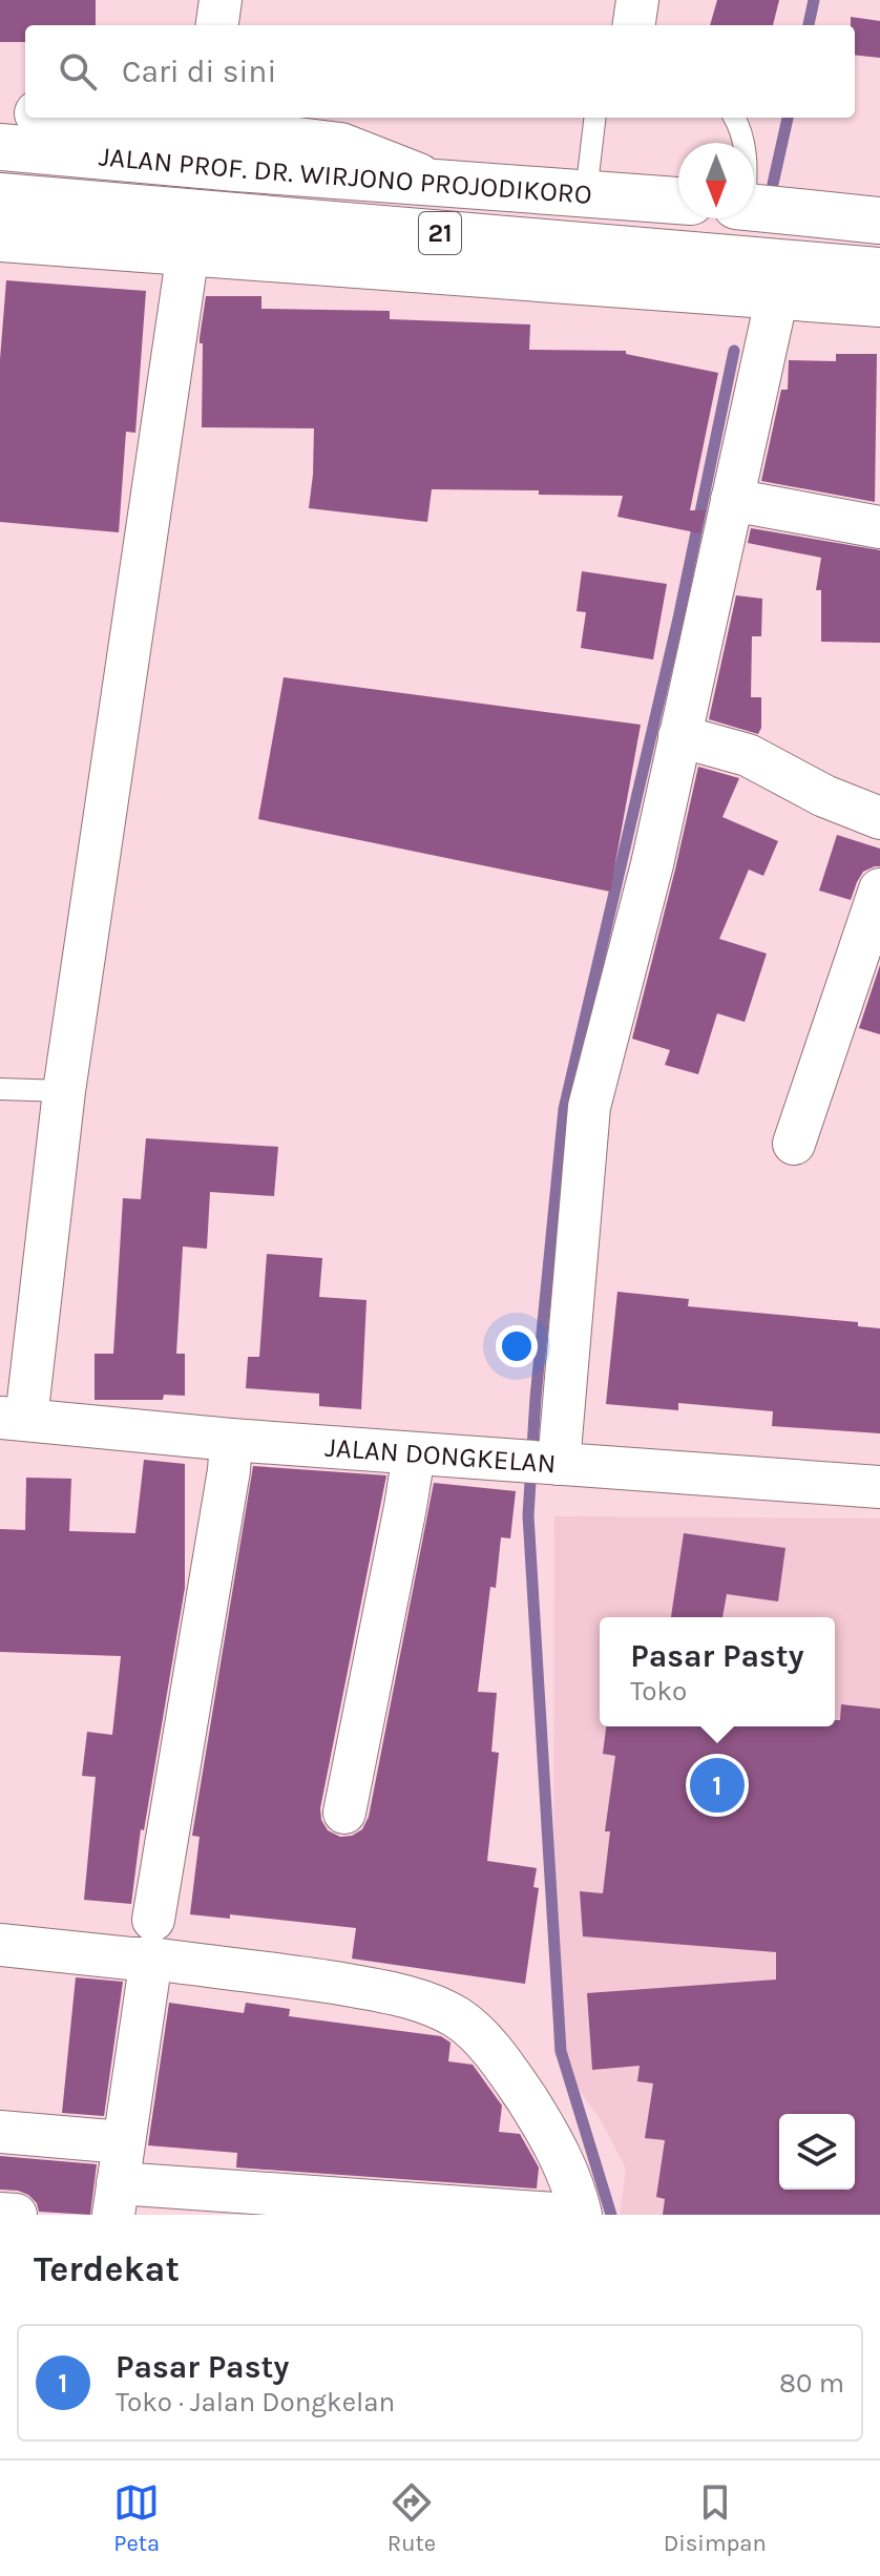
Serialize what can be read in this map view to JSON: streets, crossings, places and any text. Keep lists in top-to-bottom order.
{
  "streets": {
    "main road": ["JALAN PROF. DR. WIRJONO PROJODIKORO", "21"],
    "street": ["JALAN DONGKELAN"]
  },
  "north": "bottom",
  "page": {
    "search": "Cari di sini",
    "popup": ["Pasar Pasty", "Toko"],
    "pins": "1",
    "heading": "Terdekat",
    "list": [
      {
        "mark": "1",
        "name": "Pasar Pasty",
        "note": "Toko · Jalan Dongkelan",
        "value": "80 m"
      }
    ],
    "nav": ["Peta", "Rute", "Disimpan"]
  }
}
